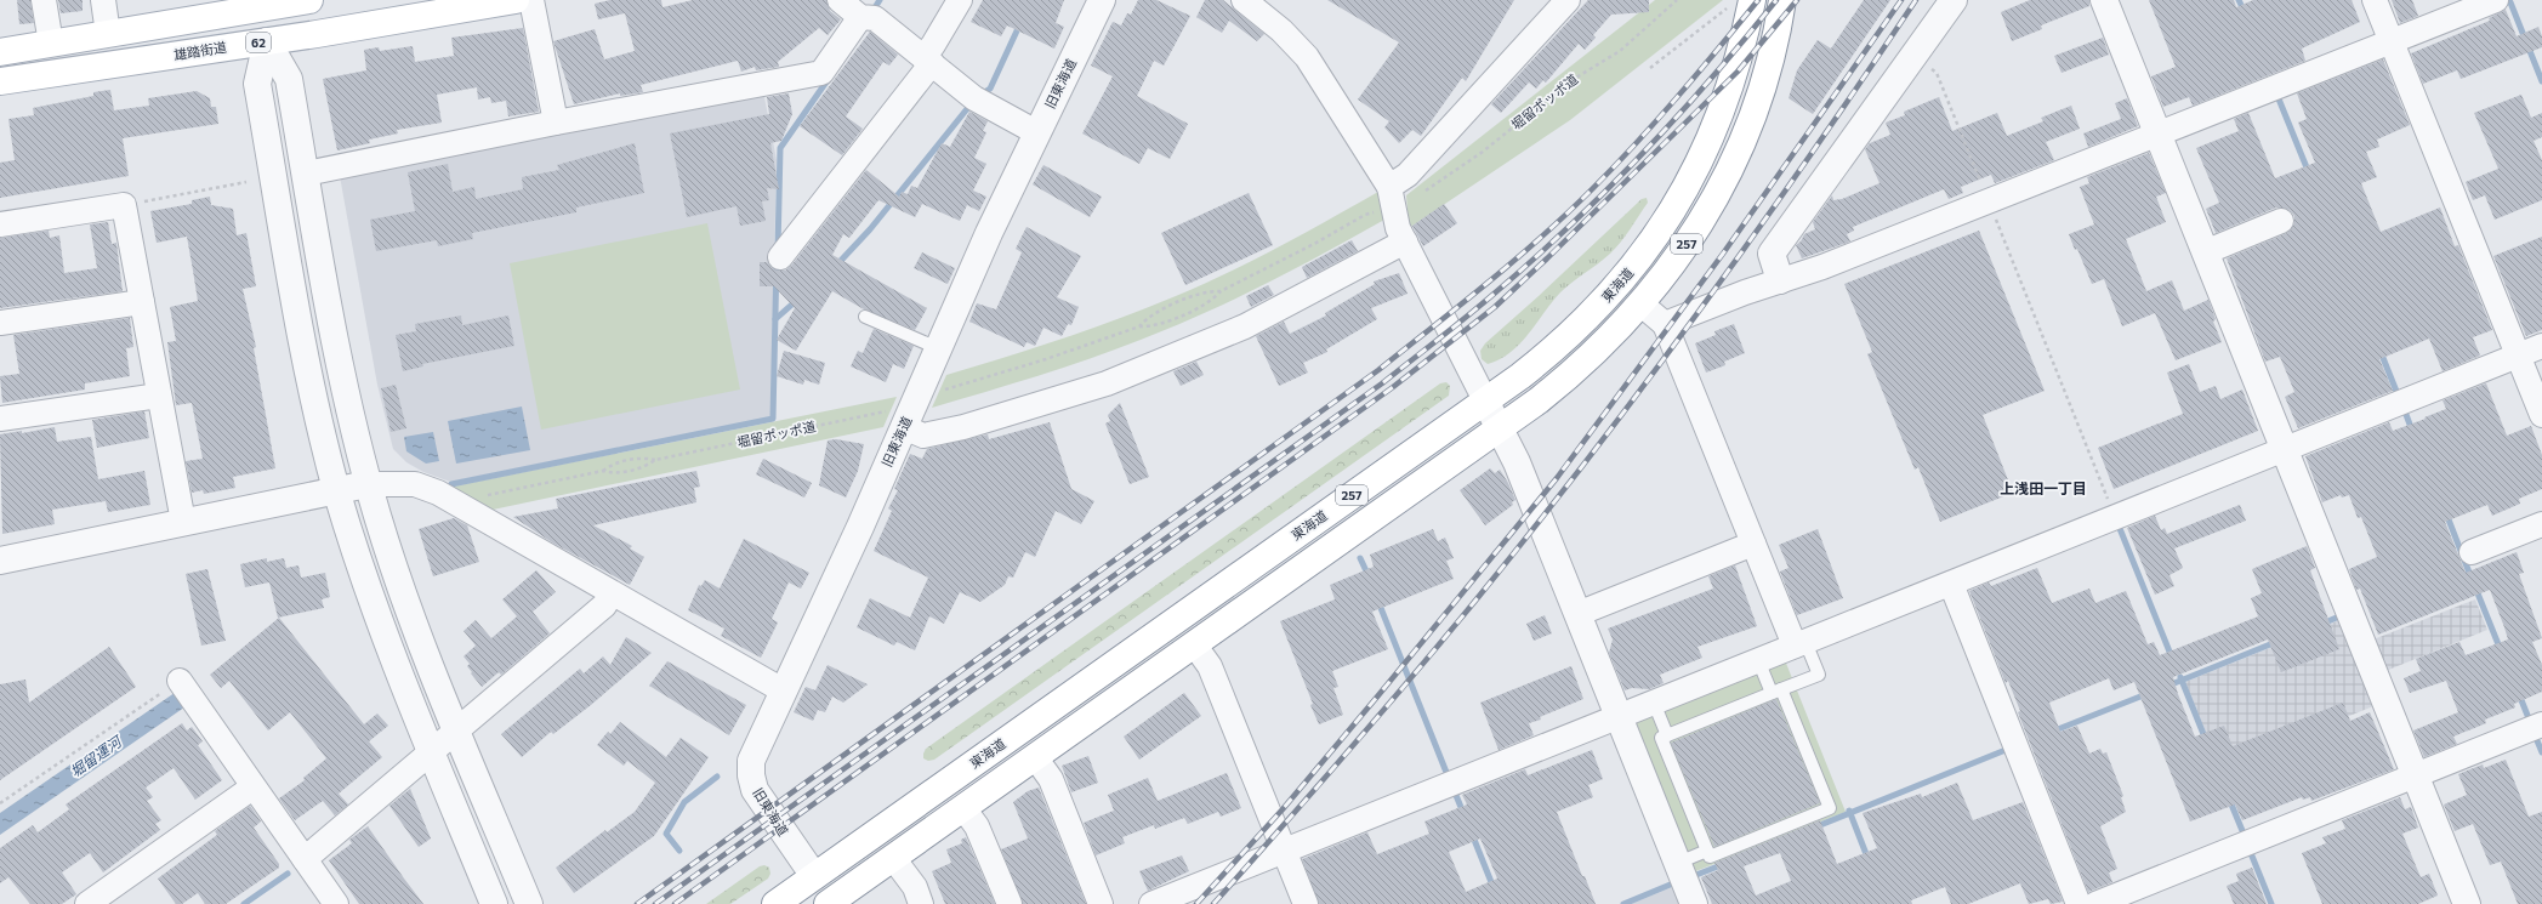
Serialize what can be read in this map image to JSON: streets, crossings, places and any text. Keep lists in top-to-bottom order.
{
  "streets": {
    "main road": [
      "62",
      "雄踏街道",
      "257",
      "東海道"
    ],
    "street": ["旧東海道"],
    "path": ["堀留ポッポ道"]
  },
  "crossings": [
    ["旧東海道", "堀留ポッポ道"],
    ["旧東海道", "東海道"]
  ],
  "districts": ["上浅田一丁目"],
  "water": ["堀留運河"]
}
